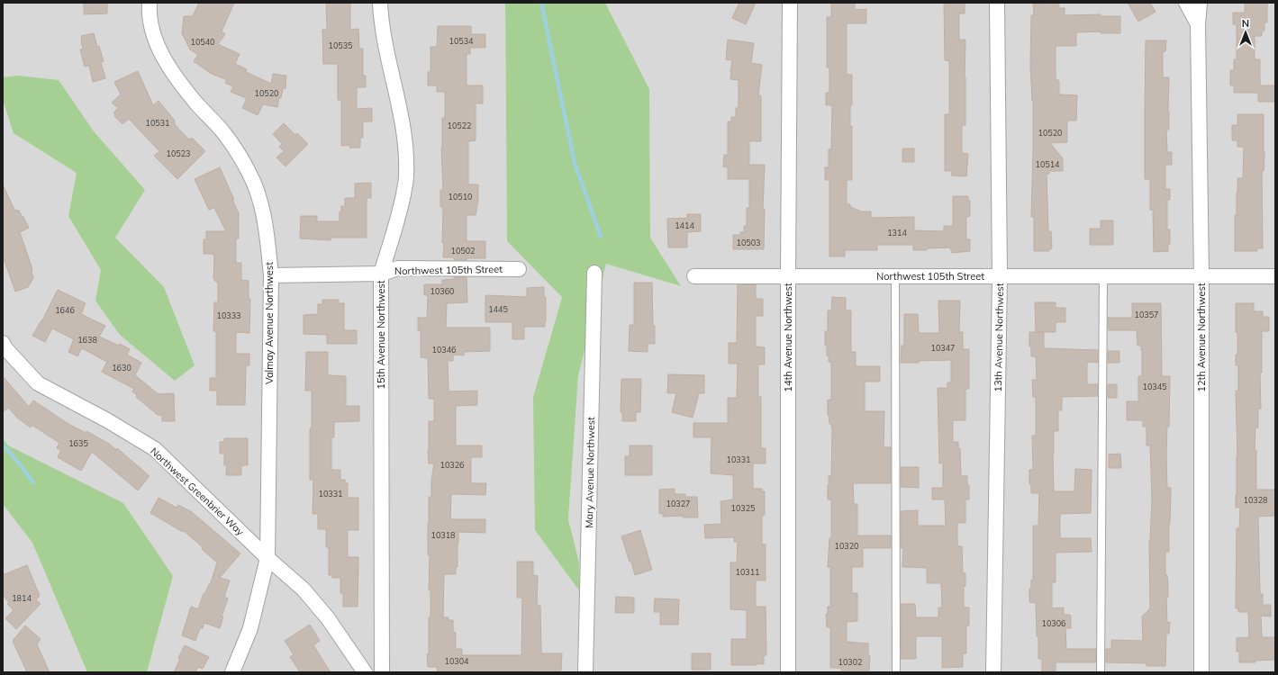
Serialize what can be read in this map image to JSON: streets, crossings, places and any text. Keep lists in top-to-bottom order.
{
  "streets": {
    "street": [
      "Northwest 105th Street",
      "Valmay Avenue Northwest",
      "15th Avenue Northwest",
      "14th Avenue Northwest",
      "13th Avenue Northwest",
      "12th Avenue Northwest",
      "Mary Avenue Northwest",
      "Northwest Greenbrier Way"
    ]
  },
  "crossings": [
    ["Northwest 105th Street", "Valmay Avenue Northwest"],
    ["Northwest 105th Street", "15th Avenue Northwest"],
    ["Northwest 105th Street", "14th Avenue Northwest"],
    ["Northwest 105th Street", "13th Avenue Northwest"],
    ["Northwest 105th Street", "12th Avenue Northwest"],
    ["Valmay Avenue Northwest", "Northwest Greenbrier Way"]
  ],
  "house_numbers": [
    "10534",
    "10540",
    "10535",
    "10520",
    "10531",
    "10522",
    "10520",
    "10523",
    "10514",
    "10510",
    "1414",
    "1314",
    "10503",
    "10502",
    "10360",
    "1445",
    "1646",
    "10357",
    "10333",
    "1638",
    "10347",
    "10346",
    "1630",
    "10345",
    "1635",
    "10331",
    "10326",
    "10331",
    "10328",
    "10327",
    "10325",
    "10318",
    "10320",
    "10311",
    "1814",
    "10306",
    "10304",
    "10302"
  ],
  "north": "top"
}
